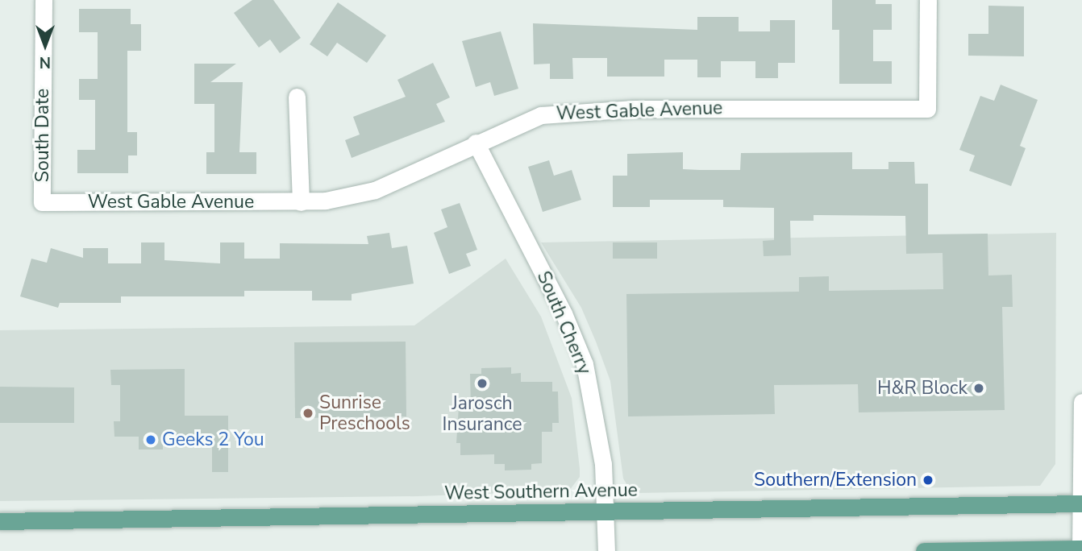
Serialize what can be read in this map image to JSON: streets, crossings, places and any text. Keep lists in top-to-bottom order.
{
  "streets": {
    "main road": ["West Southern Avenue"],
    "street": ["West Gable Avenue", "South Date", "South Cherry"]
  },
  "crossings": [
    ["West Gable Avenue", "South Date"],
    ["West Gable Avenue", "South Cherry"],
    ["South Cherry", "West Southern Avenue"]
  ],
  "places": [
    "Jarosch Insurance",
    "H&R Block",
    "Sunrise Preschools",
    "Geeks 2 You",
    "Southern/Extension"
  ],
  "north": "bottom"
}
